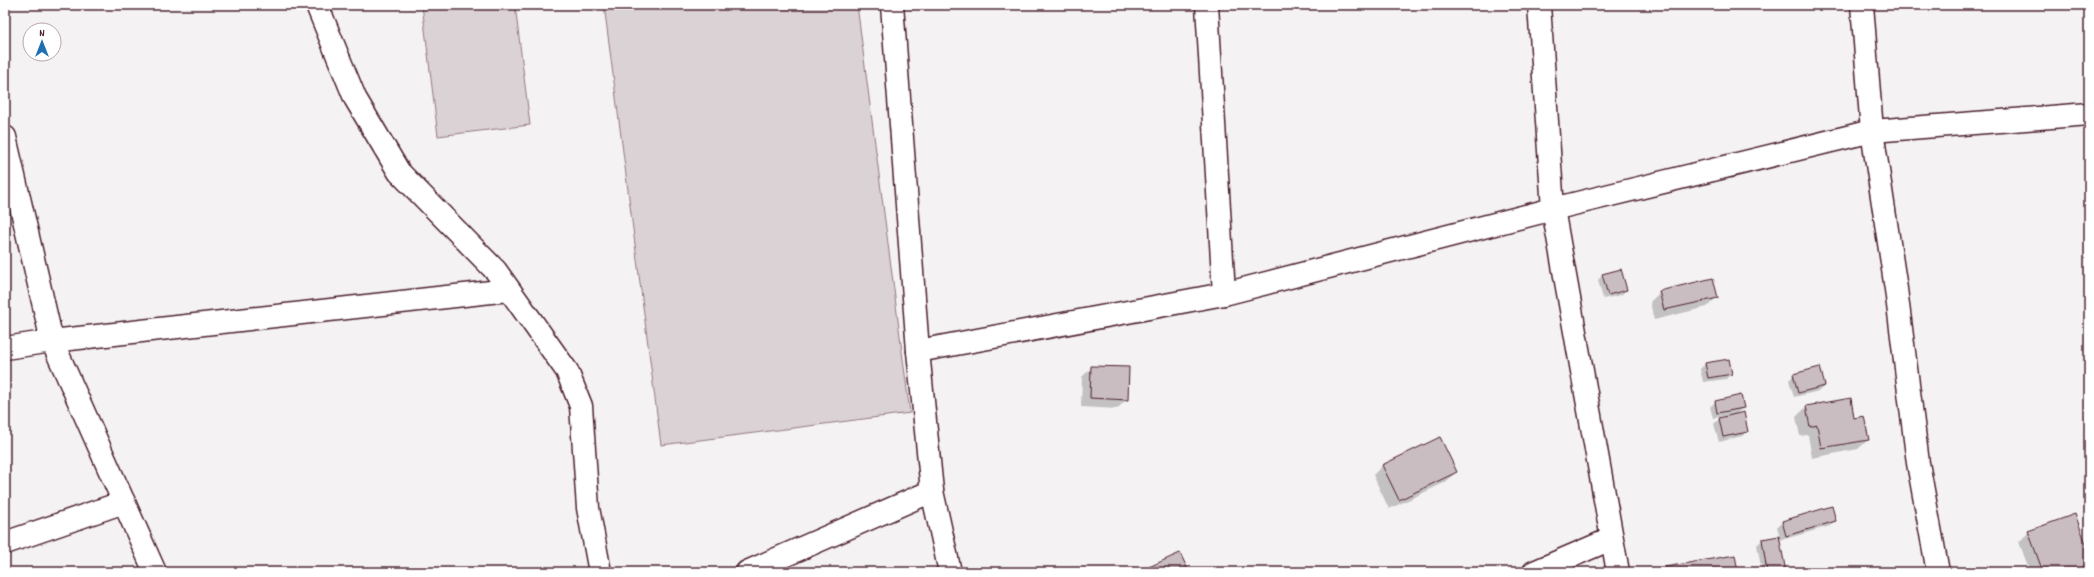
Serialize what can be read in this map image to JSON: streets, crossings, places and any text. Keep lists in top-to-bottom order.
{
  "north": "top"
}
